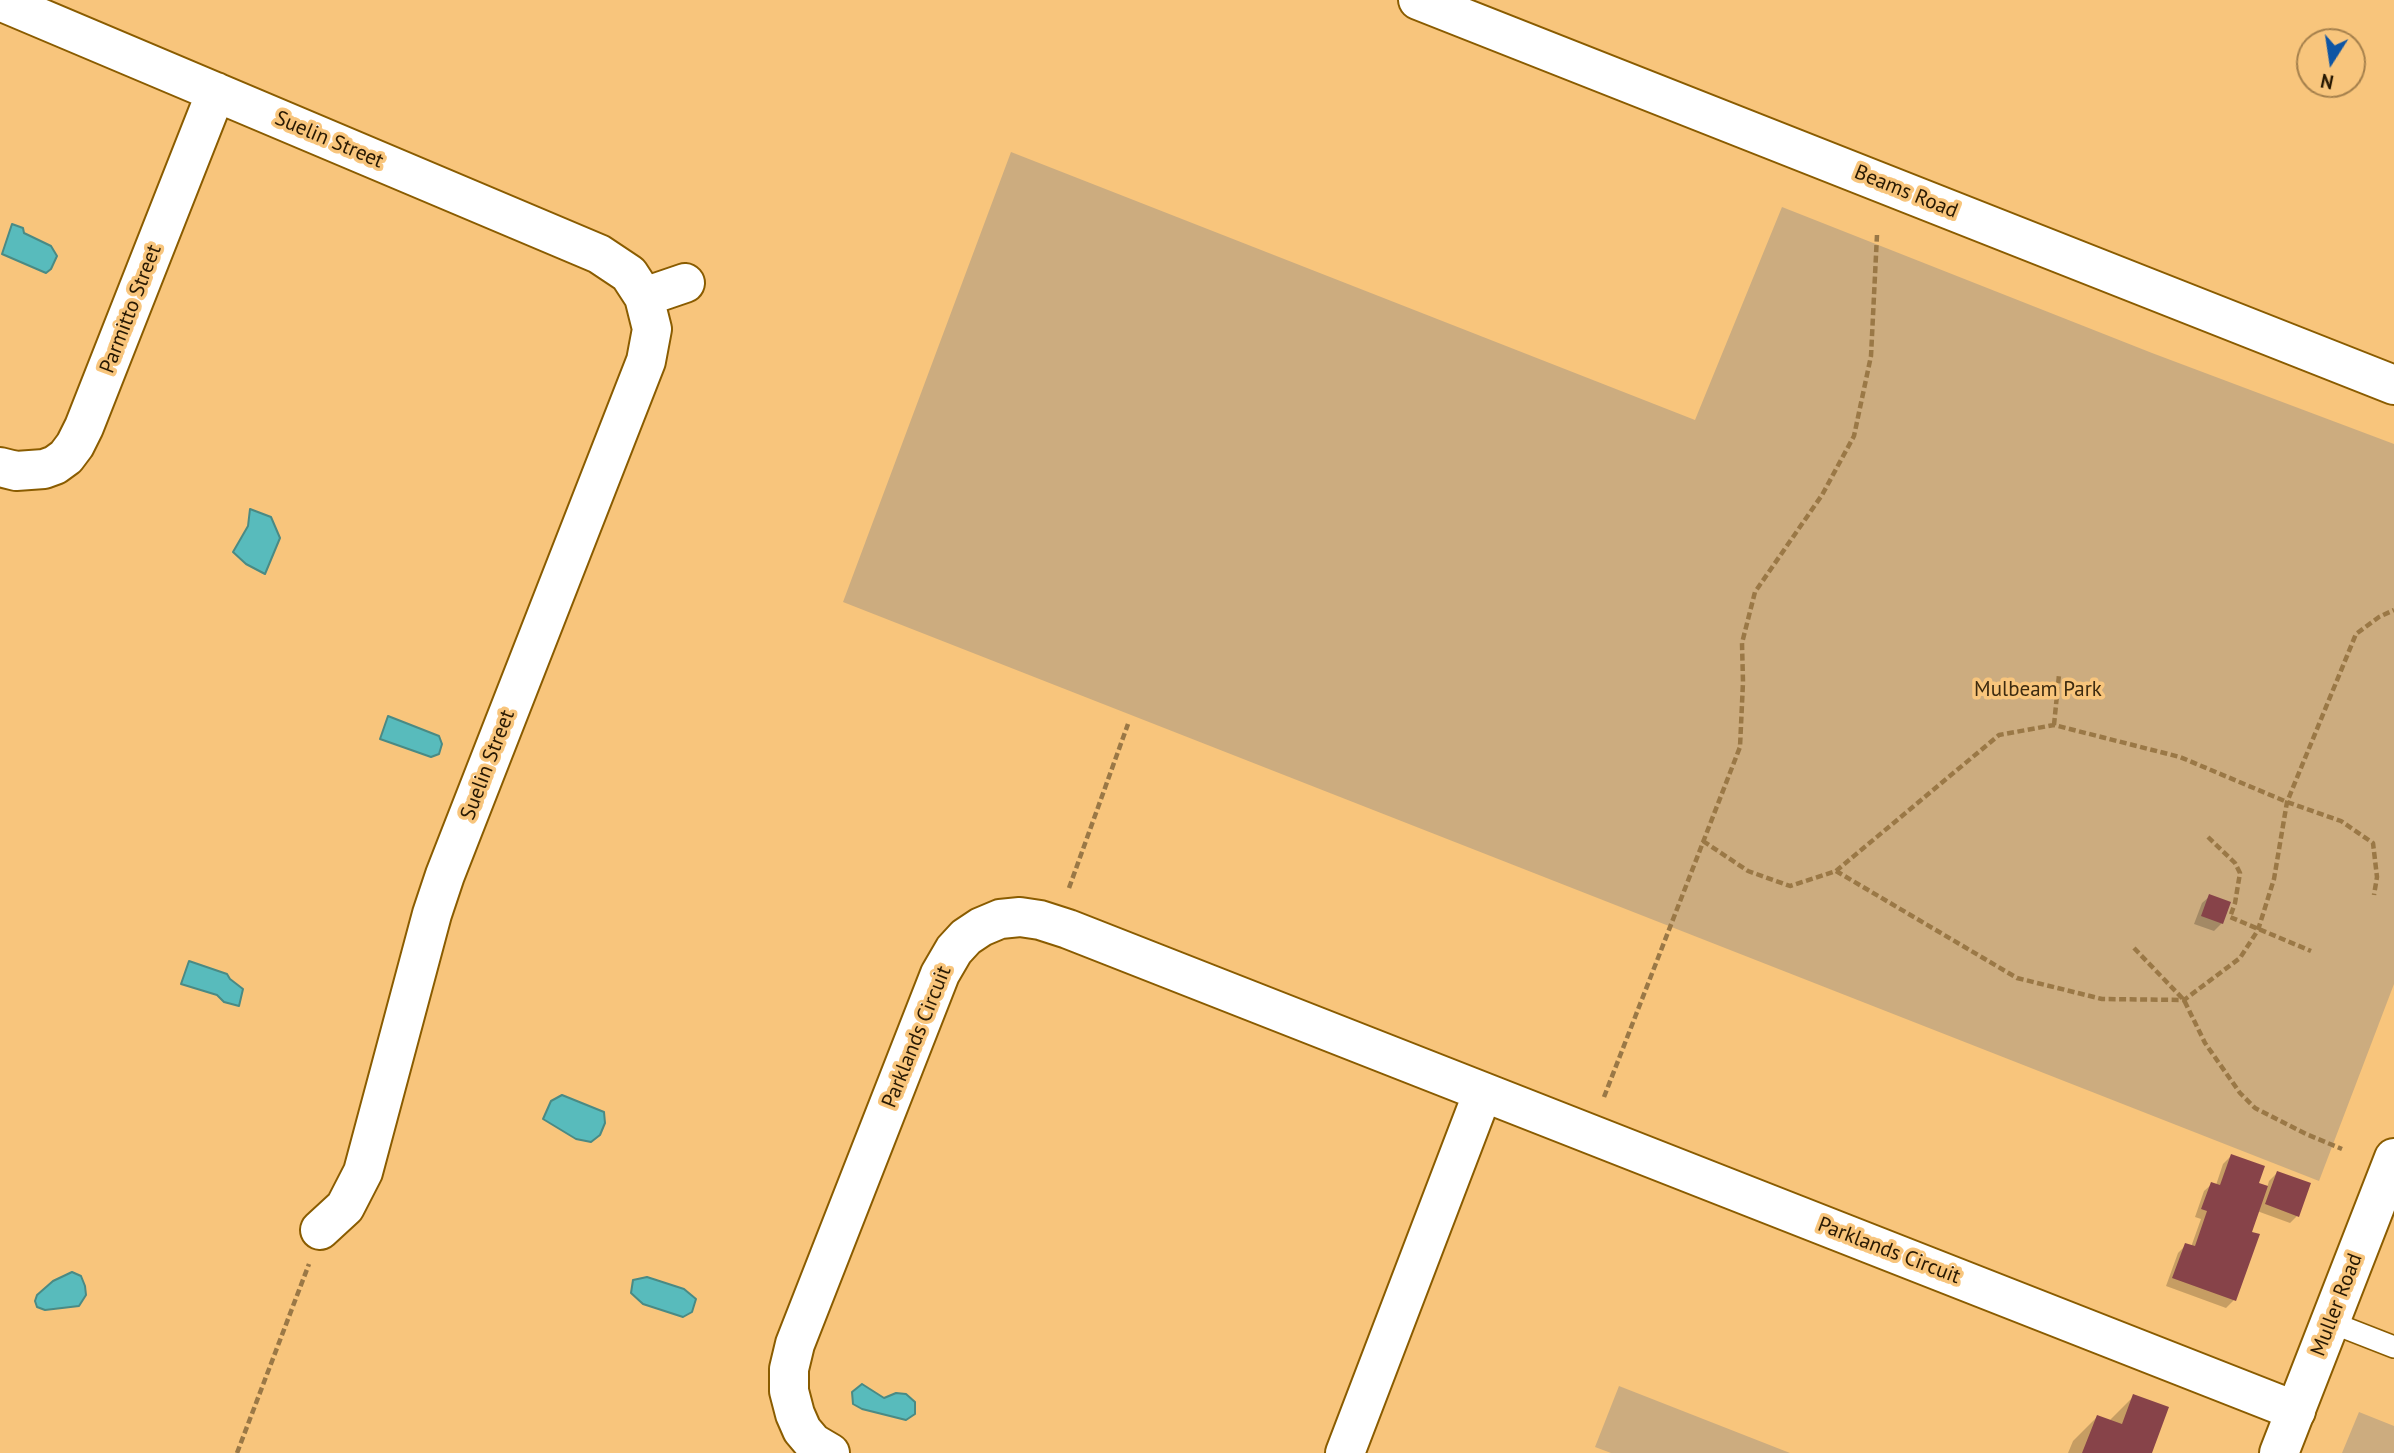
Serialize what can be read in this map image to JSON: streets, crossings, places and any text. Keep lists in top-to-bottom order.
{
  "streets": {
    "street": [
      "Suelin Street",
      "Beams Road",
      "Parmitto Street",
      "Parklands Circuit",
      "Muller Road"
    ]
  },
  "crossings": [
    ["Suelin Street", "Parmitto Street"],
    ["Parklands Circuit", "Muller Road"]
  ],
  "parks": ["Mulbeam Park"],
  "north": "bottom"
}
